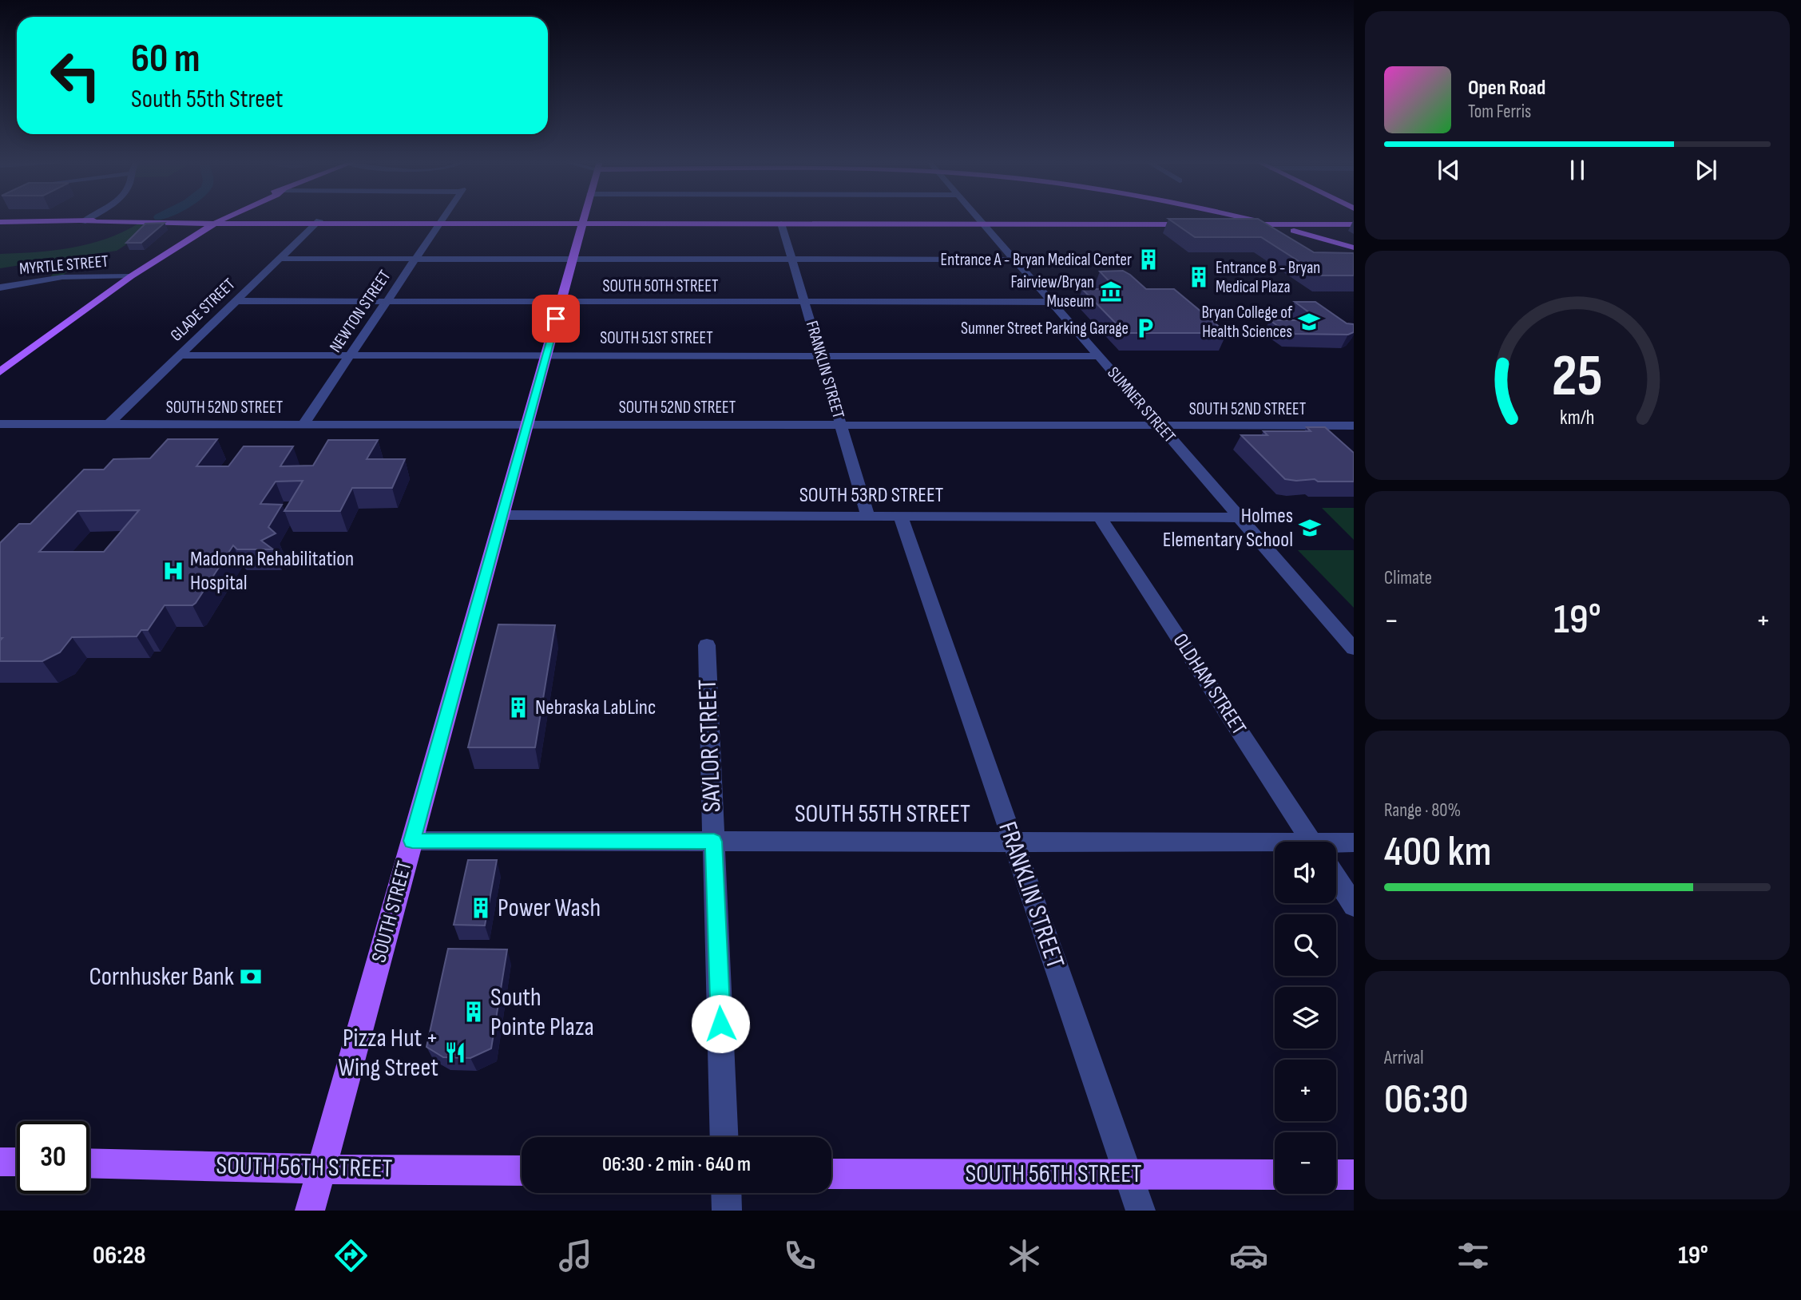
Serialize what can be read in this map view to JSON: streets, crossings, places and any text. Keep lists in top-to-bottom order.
{
  "streets": {
    "main road": ["SOUTH STREET", "SOUTH 56TH STREET"],
    "street": [
      "MYRTLE STREET",
      "SOUTH 50TH STREET",
      "GLADE STREET",
      "NEWTON STREET",
      "SOUTH 51ST STREET",
      "FRANKLIN STREET",
      "SUMNER STREET",
      "SOUTH 52ND STREET",
      "SOUTH 53RD STREET",
      "OLDHAM STREET",
      "SAYLOR STREET",
      "SOUTH 55TH STREET"
    ]
  },
  "crossings": [
    ["SOUTH 50TH STREET", "GLADE STREET"],
    ["SOUTH 50TH STREET", "NEWTON STREET"],
    ["SOUTH 50TH STREET", "FRANKLIN STREET"],
    ["SOUTH 50TH STREET", "SUMNER STREET"],
    ["SOUTH 50TH STREET", "SOUTH STREET"],
    ["GLADE STREET", "SOUTH 51ST STREET"],
    ["GLADE STREET", "SOUTH 52ND STREET"],
    ["NEWTON STREET", "SOUTH 51ST STREET"],
    ["NEWTON STREET", "SOUTH 52ND STREET"],
    ["SOUTH 51ST STREET", "FRANKLIN STREET"],
    ["SOUTH 51ST STREET", "SUMNER STREET"],
    ["SOUTH 51ST STREET", "SOUTH STREET"],
    ["FRANKLIN STREET", "SOUTH 52ND STREET"],
    ["FRANKLIN STREET", "SOUTH 53RD STREET"],
    ["FRANKLIN STREET", "SOUTH 55TH STREET"],
    ["FRANKLIN STREET", "SOUTH 56TH STREET"],
    ["SUMNER STREET", "SOUTH 52ND STREET"],
    ["SUMNER STREET", "SOUTH 53RD STREET"],
    ["SOUTH 52ND STREET", "SOUTH STREET"],
    ["SOUTH 53RD STREET", "OLDHAM STREET"],
    ["SOUTH 53RD STREET", "SOUTH STREET"],
    ["SAYLOR STREET", "SOUTH 55TH STREET"],
    ["SOUTH 55TH STREET", "SOUTH STREET"],
    ["SOUTH STREET", "SOUTH 56TH STREET"]
  ],
  "places": {
    "building": [
      "Entrance A - Bryan Medical Center",
      "Entrance B - Bryan Medical Plaza",
      "Nebraska LabLinc",
      "Power Wash",
      "South Pointe Plaza"
    ],
    "museum": ["Fairview/Bryan Museum"],
    "school or university": ["Bryan College of Health Sciences", "Holmes Elementary School"],
    "parking": ["Sumner Street Parking Garage"],
    "hospital": ["Madonna Rehabilitation Hospital"],
    "bank": ["Cornhusker Bank"],
    "restaurant": ["Pizza Hut + Wing Street"]
  },
  "page": {
    "turn": ["60 m", "South 55th Street"],
    "song": ["Open Road", "Tom Ferris"],
    "tile": [
      "Climate",
      ["Range · 80%", "400 km"],
      ["Arrival", "06:30"]
    ],
    "heat": ["−", "19°", "+"],
    "map_buttons": ["+", "−"],
    "limit": "30",
    "trip": "06:30 · 2 min · 640 m",
    "tabs": ["06:28", "19°"],
    "gauge": ["25", "km/h"]
  }
}
